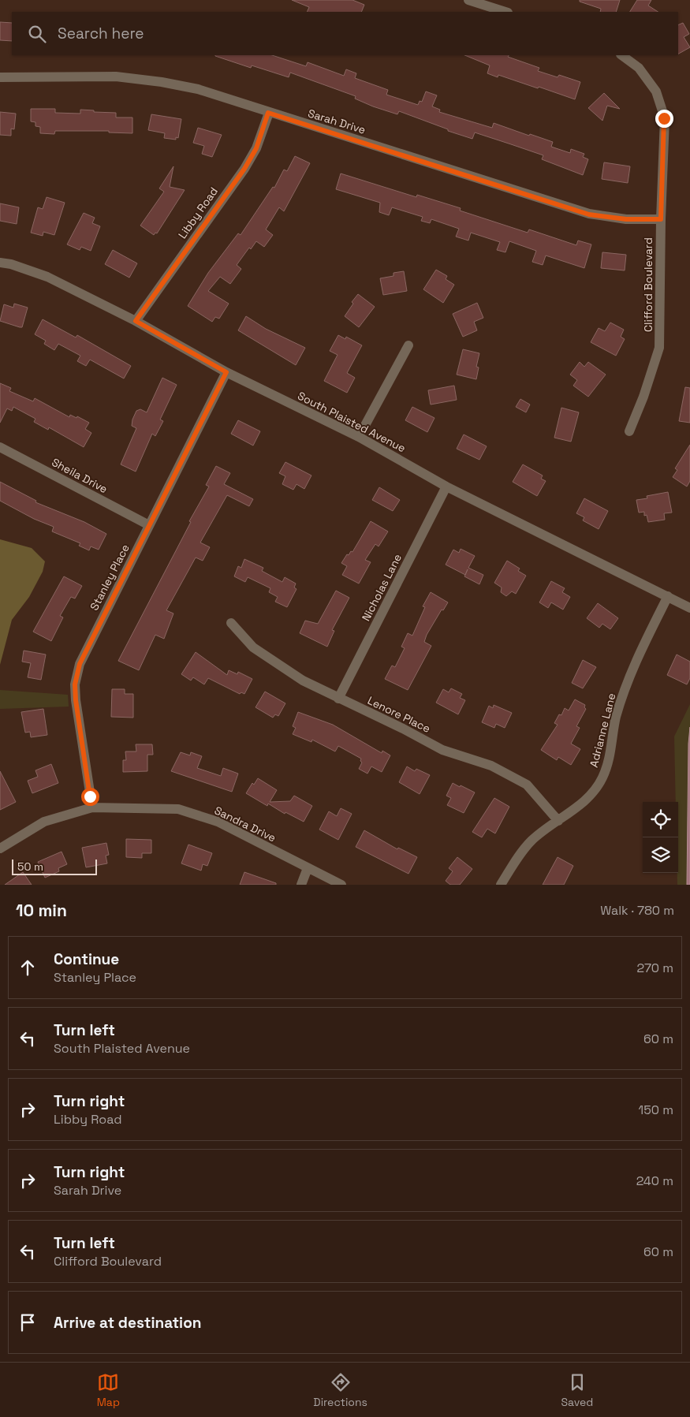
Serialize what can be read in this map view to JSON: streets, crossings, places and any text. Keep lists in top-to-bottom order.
{
  "streets": {
    "street": [
      "Sarah Drive",
      "Libby Road",
      "Clifford Boulevard",
      "South Plaisted Avenue",
      "Sheila Drive",
      "Stanley Place",
      "Nicholas Lane",
      "Lenore Place",
      "Adrianne Lane",
      "Sandra Drive"
    ]
  },
  "crossings": [
    ["Sarah Drive", "Libby Road"],
    ["Sarah Drive", "Clifford Boulevard"],
    ["Libby Road", "South Plaisted Avenue"],
    ["South Plaisted Avenue", "Stanley Place"],
    ["South Plaisted Avenue", "Nicholas Lane"],
    ["South Plaisted Avenue", "Adrianne Lane"],
    ["Sheila Drive", "Stanley Place"],
    ["Stanley Place", "Sandra Drive"],
    ["Nicholas Lane", "Lenore Place"],
    ["Lenore Place", "Adrianne Lane"]
  ],
  "scale_bar": "50 m",
  "page": {
    "search": "Search here",
    "scale": "50 m",
    "heading": ["10 min", "Walk · 780 m"],
    "list": [
      ["Continue", "Stanley Place", "270 m"],
      ["Turn left", "South Plaisted Avenue", "60 m"],
      ["Turn right", "Libby Road", "150 m"],
      ["Turn right", "Sarah Drive", "240 m"],
      ["Turn left", "Clifford Boulevard", "60 m"],
      "Arrive at destination"
    ],
    "nav": ["Map", "Directions", "Saved"]
  }
}
